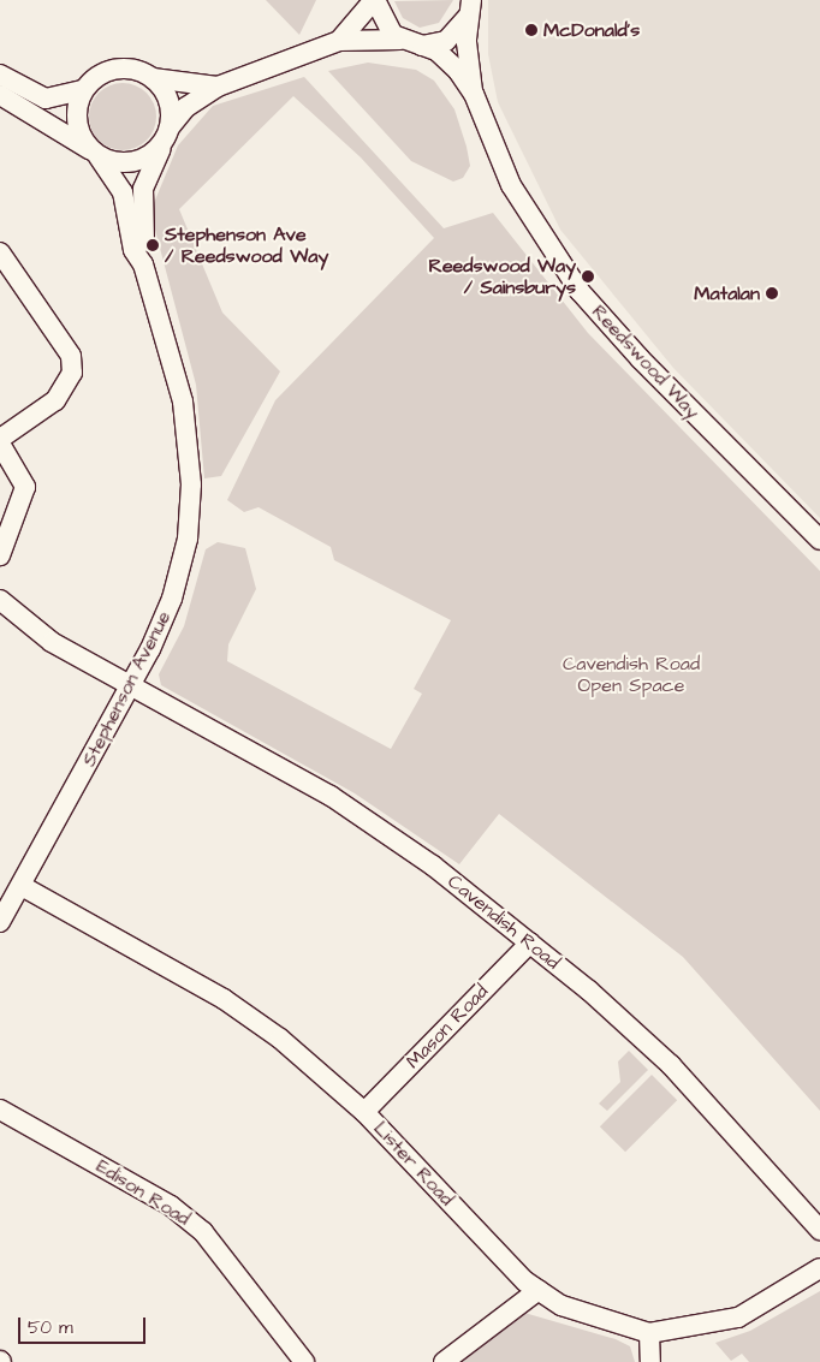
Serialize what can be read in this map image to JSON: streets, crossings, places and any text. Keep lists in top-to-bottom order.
{
  "streets": {
    "street": [
      "Reedswood Way",
      "Stephenson Avenue",
      "Cavendish Road",
      "Mason Road",
      "Lister Road",
      "Edison Road"
    ]
  },
  "crossings": [
    ["Reedswood Way", "Stephenson Avenue"],
    ["Stephenson Avenue", "Cavendish Road"],
    ["Stephenson Avenue", "Lister Road"],
    ["Cavendish Road", "Mason Road"],
    ["Mason Road", "Lister Road"]
  ],
  "parks": ["Cavendish Road Open Space"],
  "places": [
    "McDonald's",
    "Stephenson Ave / Reedswood Way",
    "Reedswood Way / Sainsburys",
    "Matalan"
  ],
  "scale_bar": "50 m"
}
